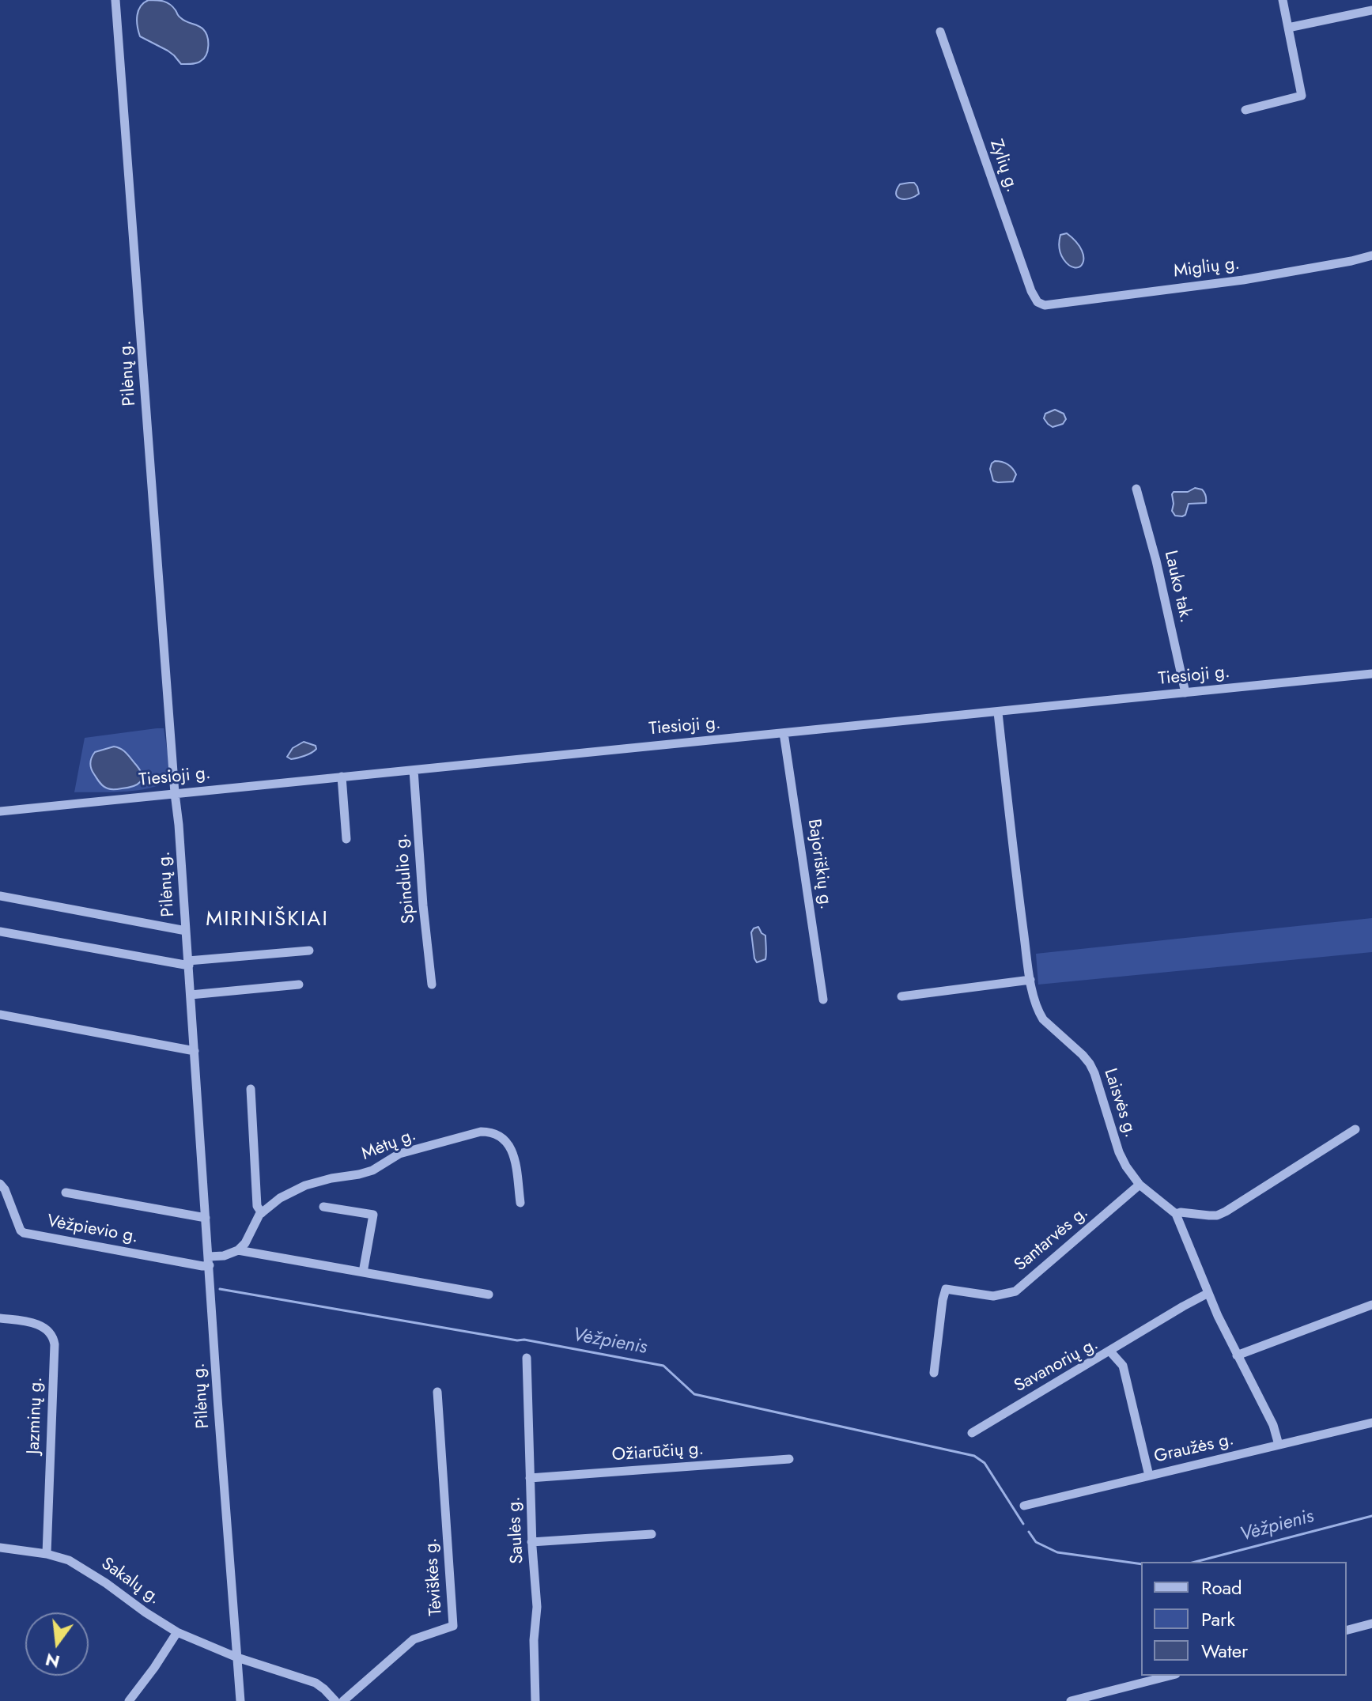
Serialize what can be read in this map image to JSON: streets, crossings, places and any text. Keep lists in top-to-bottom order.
{
  "streets": {
    "street": [
      "Zylių g.",
      "Miglių g.",
      "Pilėnų g.",
      "Lauko tak.",
      "Tiesioji g.",
      "Bajoriškių g.",
      "Spindulio g.",
      "Laisvės g.",
      "Mėtų g.",
      "Vėžpievio g.",
      "Santarvės g.",
      "Savanorių g.",
      "Jazminų g.",
      "Graužės g.",
      "Ožiarūčių g.",
      "Saulės g.",
      "Tėviškės g.",
      "Sakalų g."
    ]
  },
  "crossings": [
    ["Zylių g.", "Miglių g."],
    ["Pilėnų g.", "Tiesioji g."],
    ["Pilėnų g.", "Vėžpievio g."],
    ["Pilėnų g.", "Sakalų g."],
    ["Lauko tak.", "Tiesioji g."],
    ["Tiesioji g.", "Bajoriškių g."],
    ["Tiesioji g.", "Spindulio g."],
    ["Tiesioji g.", "Laisvės g."],
    ["Laisvės g.", "Santarvės g."],
    ["Laisvės g.", "Graužės g."],
    ["Savanorių g.", "Graužės g."],
    ["Jazminų g.", "Sakalų g."],
    ["Ožiarūčių g.", "Saulės g."]
  ],
  "districts": ["MIRINIŠKIAI"],
  "water": ["Vėžpienis"],
  "legend": ["Road", "Park", "Water"],
  "north": "bottom"
}
